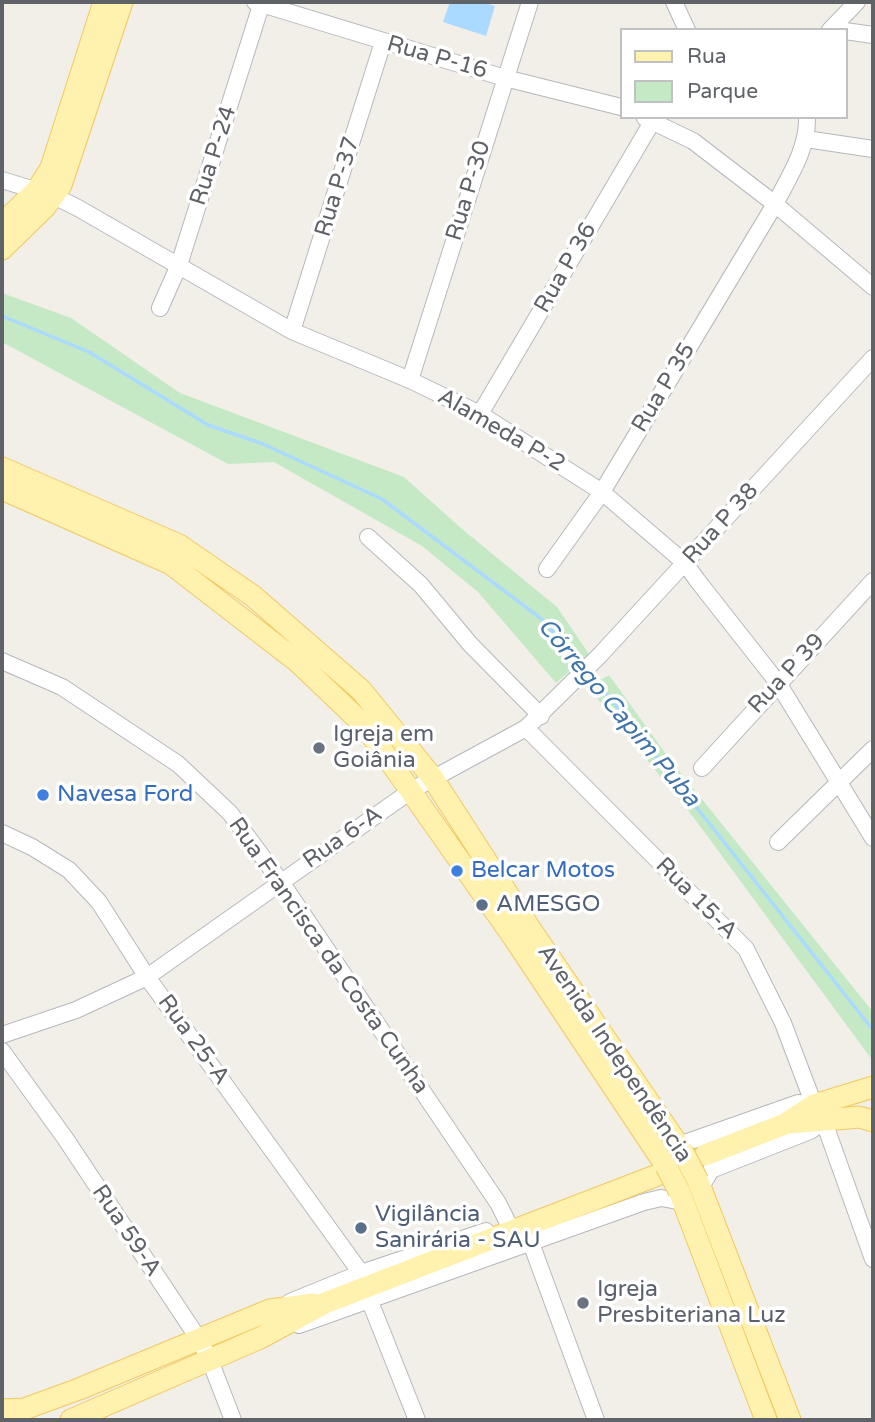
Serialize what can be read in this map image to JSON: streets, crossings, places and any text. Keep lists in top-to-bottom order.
{
  "streets": {
    "main road": ["Avenida Independência"],
    "street": [
      "Rua P-16",
      "Rua P-24",
      "Rua P-37",
      "Rua P-30",
      "Rua P 36",
      "Rua P 35",
      "Alameda P-2",
      "Rua P 38",
      "Rua P 39",
      "Rua 6-A",
      "Rua 15-A",
      "Rua Francisca da Costa Cunha",
      "Rua 25-A",
      "Rua 59-A"
    ]
  },
  "crossings": [
    ["Rua P-16", "Rua P-24"],
    ["Rua P-16", "Rua P-37"],
    ["Rua P-16", "Rua P-30"],
    ["Rua P-24", "Alameda P-2"],
    ["Rua P-37", "Alameda P-2"],
    ["Rua P-30", "Alameda P-2"],
    ["Rua P 36", "Alameda P-2"],
    ["Rua P 35", "Alameda P-2"],
    ["Alameda P-2", "Rua P 38"],
    ["Alameda P-2", "Rua P 39"],
    ["Rua P 38", "Rua 6-A"],
    ["Rua 6-A", "Rua 15-A"],
    ["Rua 6-A", "Rua Francisca da Costa Cunha"],
    ["Rua 6-A", "Rua 25-A"],
    ["Rua 6-A", "Avenida Independência"]
  ],
  "water": ["Córrego Capim Puba"],
  "places": [
    "Igreja em Goiânia",
    "Navesa Ford",
    "Belcar Motos",
    "AMESGO",
    "Vigilância Sanirária - SAU",
    "Igreja Presbiteriana Luz"
  ],
  "legend": ["Rua", "Parque"]
}
